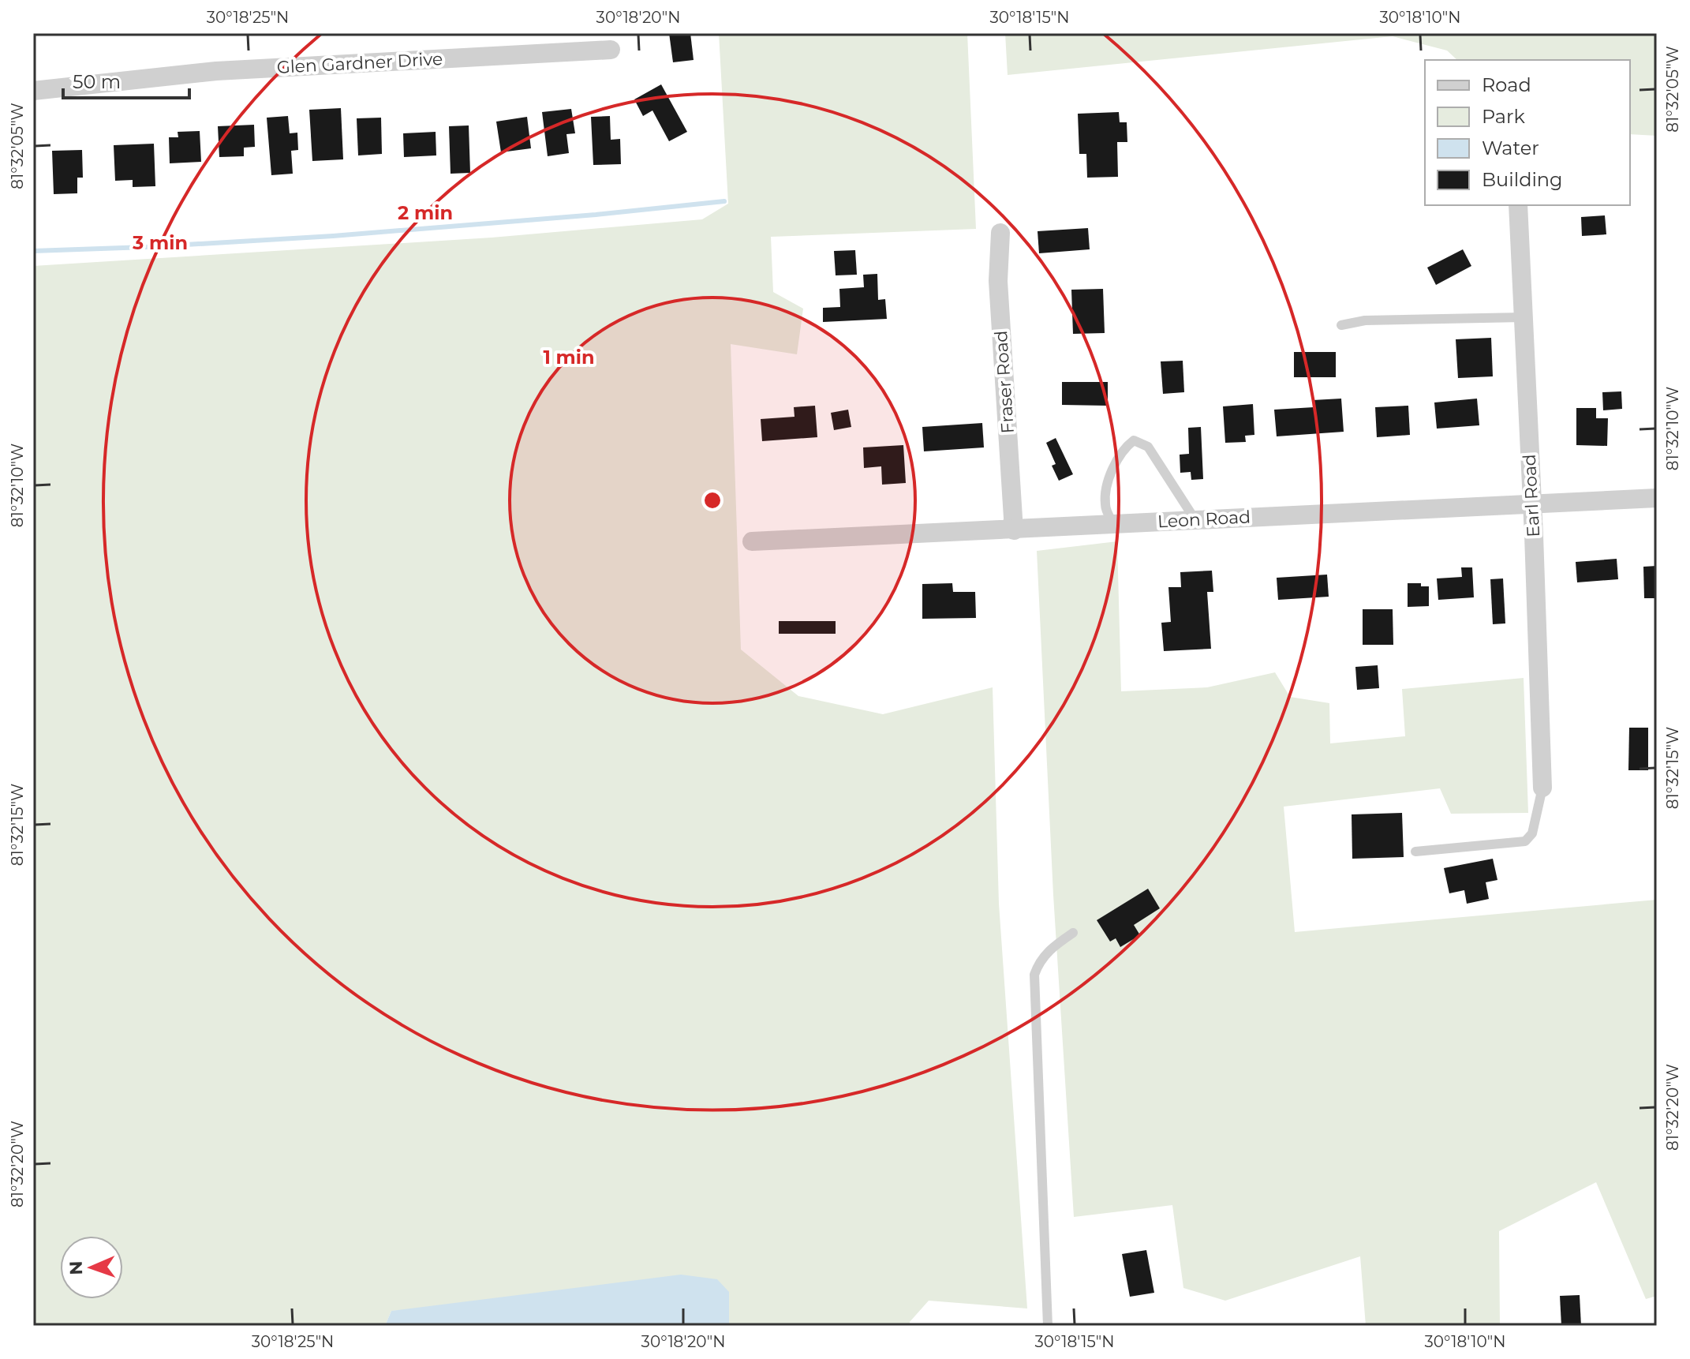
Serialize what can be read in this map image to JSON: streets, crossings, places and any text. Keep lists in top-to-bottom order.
{
  "streets": {
    "street": [
      "Glen Gardner Drive",
      "Fraser Road",
      "Earl Road",
      "Leon Road"
    ]
  },
  "crossings": [
    ["Fraser Road", "Leon Road"],
    ["Earl Road", "Leon Road"]
  ],
  "legend": [
    "Road",
    "Park",
    "Water",
    "Building"
  ],
  "scale_bar": "50 m",
  "north": "left",
  "coordinates": [
    "30°18'25\"N",
    "30°18'20\"N",
    "30°18'15\"N",
    "30°18'10\"N",
    "81°32'05\"W",
    "81°32'10\"W",
    "81°32'15\"W",
    "81°32'20\"W"
  ],
  "rings": ["2 min", "3 min", "1 min"]
}
